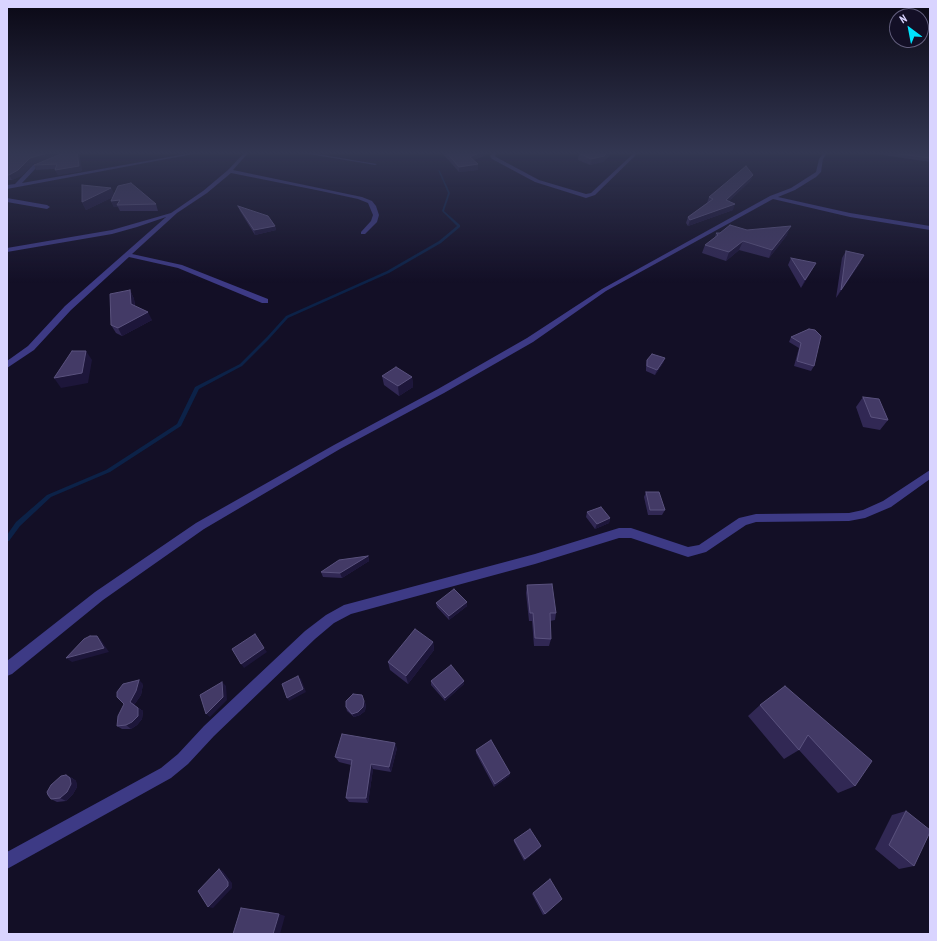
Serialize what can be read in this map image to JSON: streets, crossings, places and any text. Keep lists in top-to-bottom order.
{
  "north": "top left"
}
